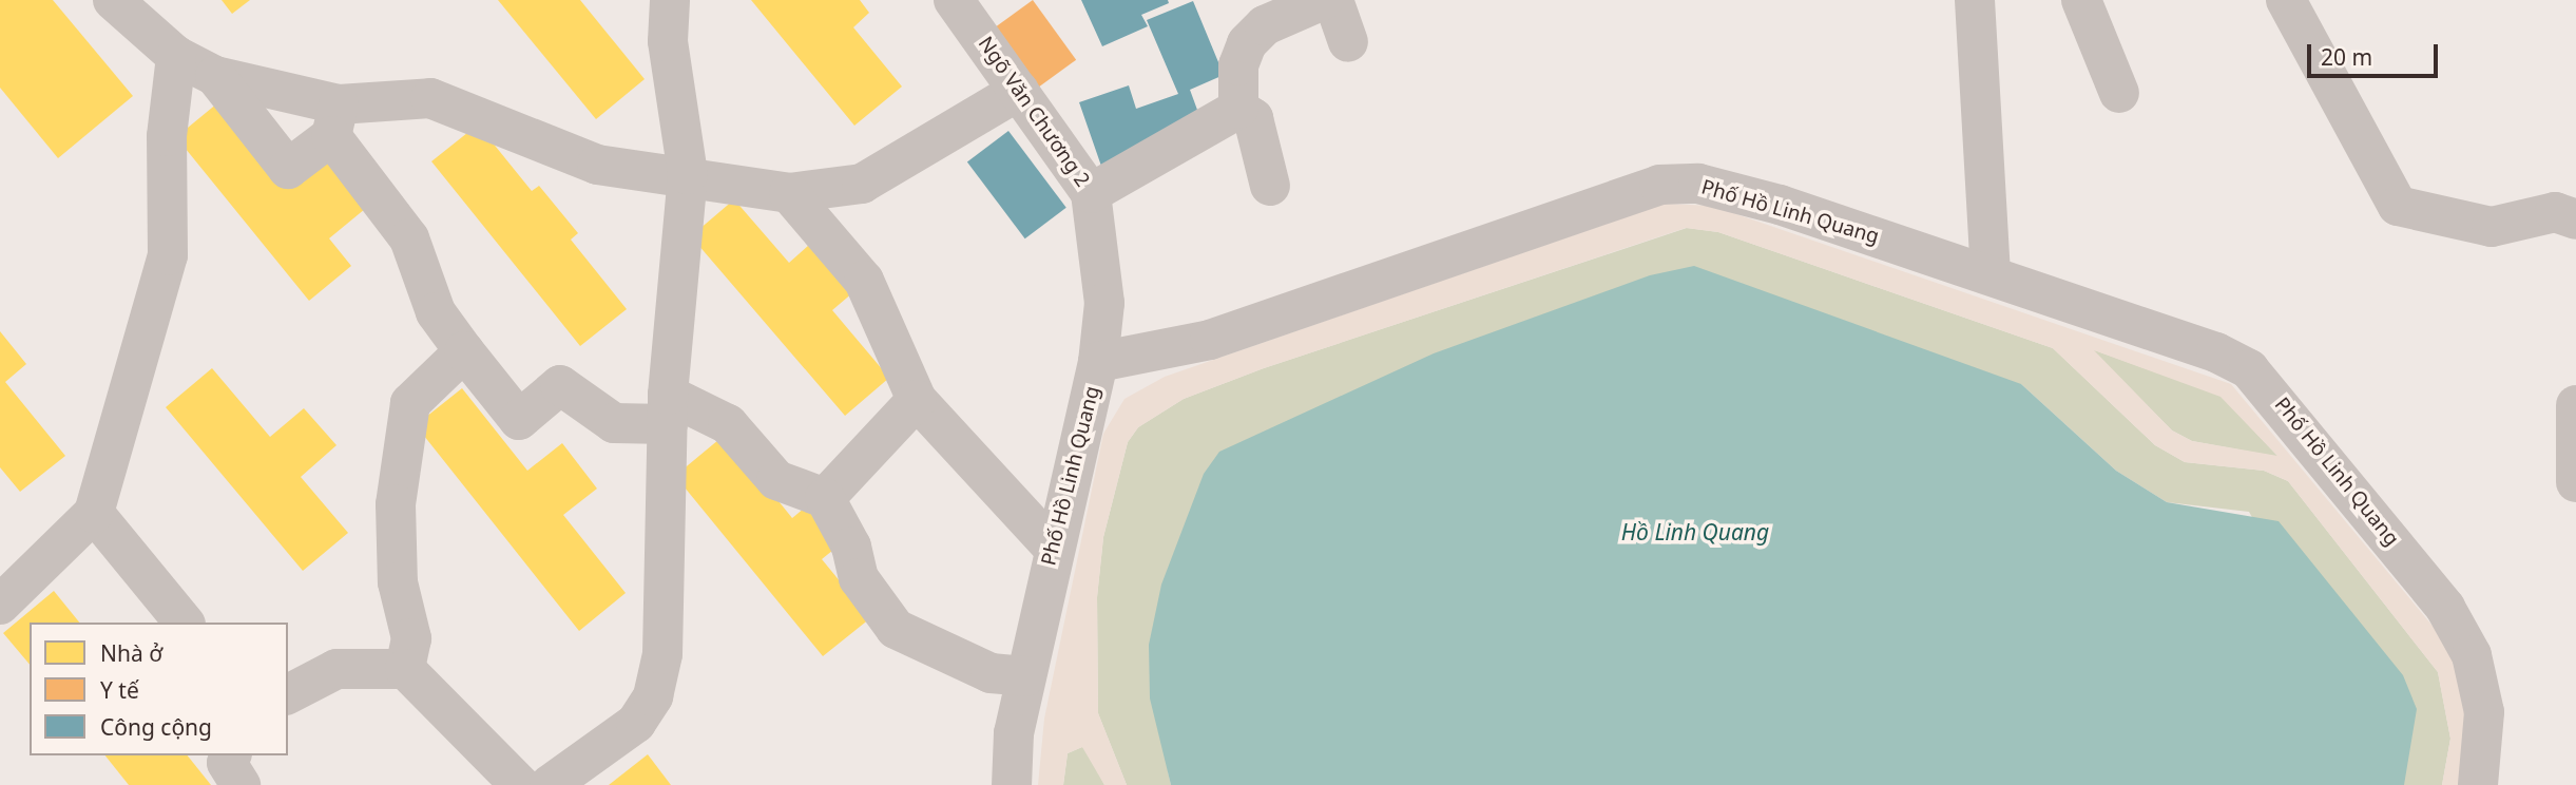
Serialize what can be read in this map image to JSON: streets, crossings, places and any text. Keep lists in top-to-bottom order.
{
  "streets": {
    "street": ["Ngõ Văn Chương 2", "Phố Hồ Linh Quang"]
  },
  "crossings": [
    ["Ngõ Văn Chương 2", "Phố Hồ Linh Quang"]
  ],
  "water": ["Hồ Linh Quang"],
  "legend": ["Nhà ở", "Y tế", "Công cộng"],
  "scale_bar": "20 m"
}
